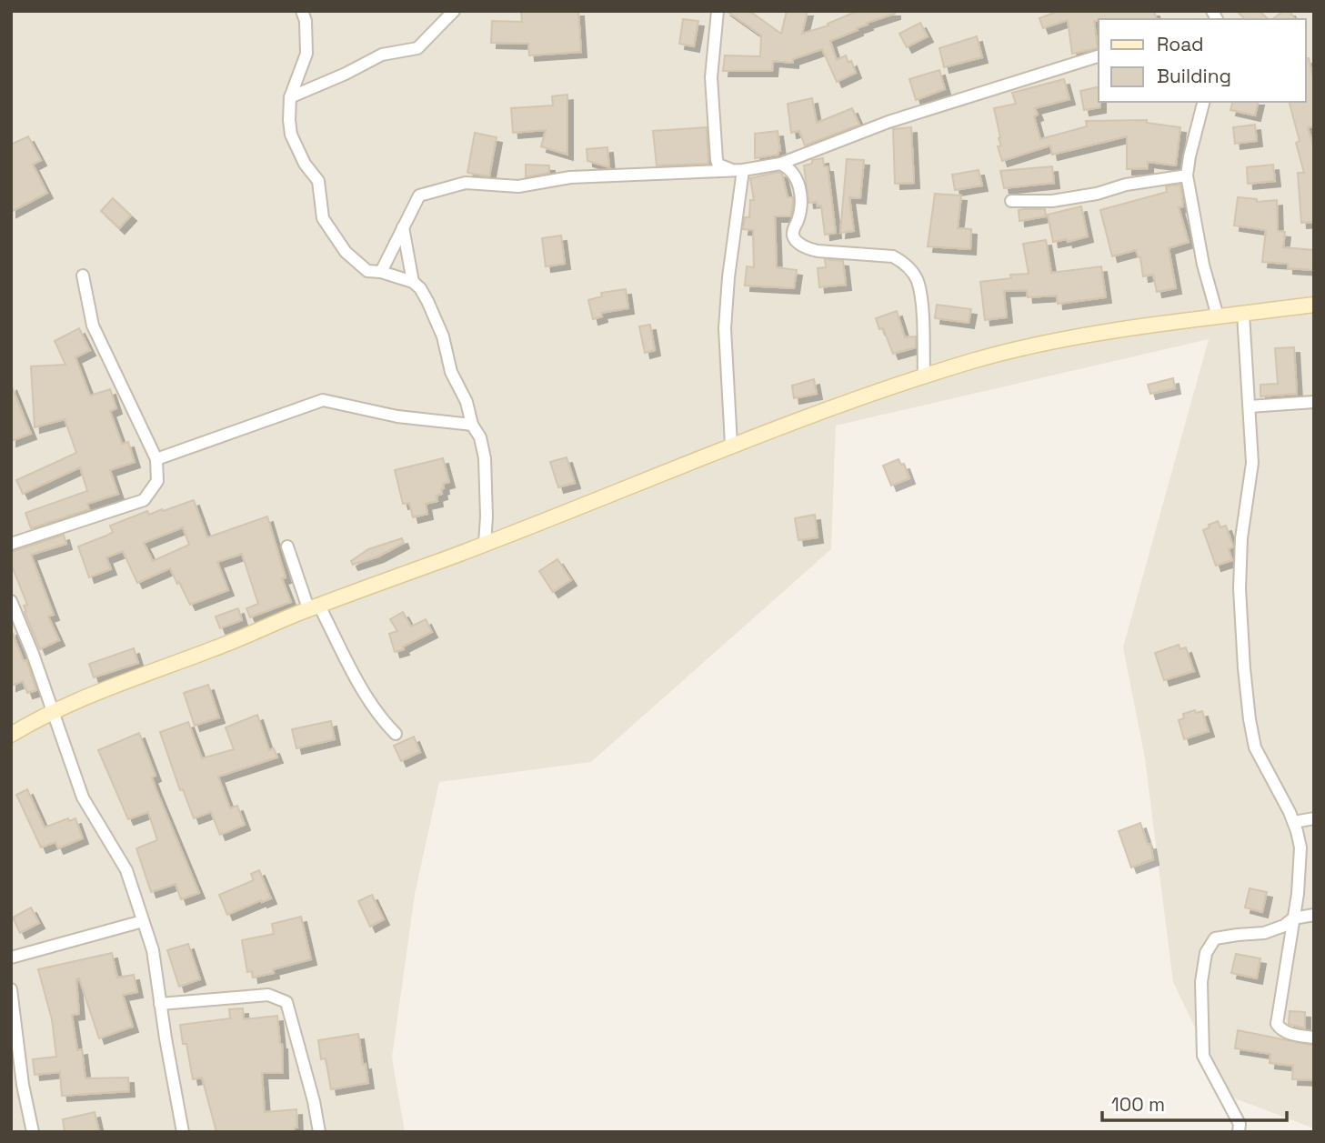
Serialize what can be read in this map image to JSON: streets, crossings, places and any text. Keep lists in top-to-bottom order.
{
  "legend": ["Road", "Building"],
  "scale_bar": "100 m"
}
